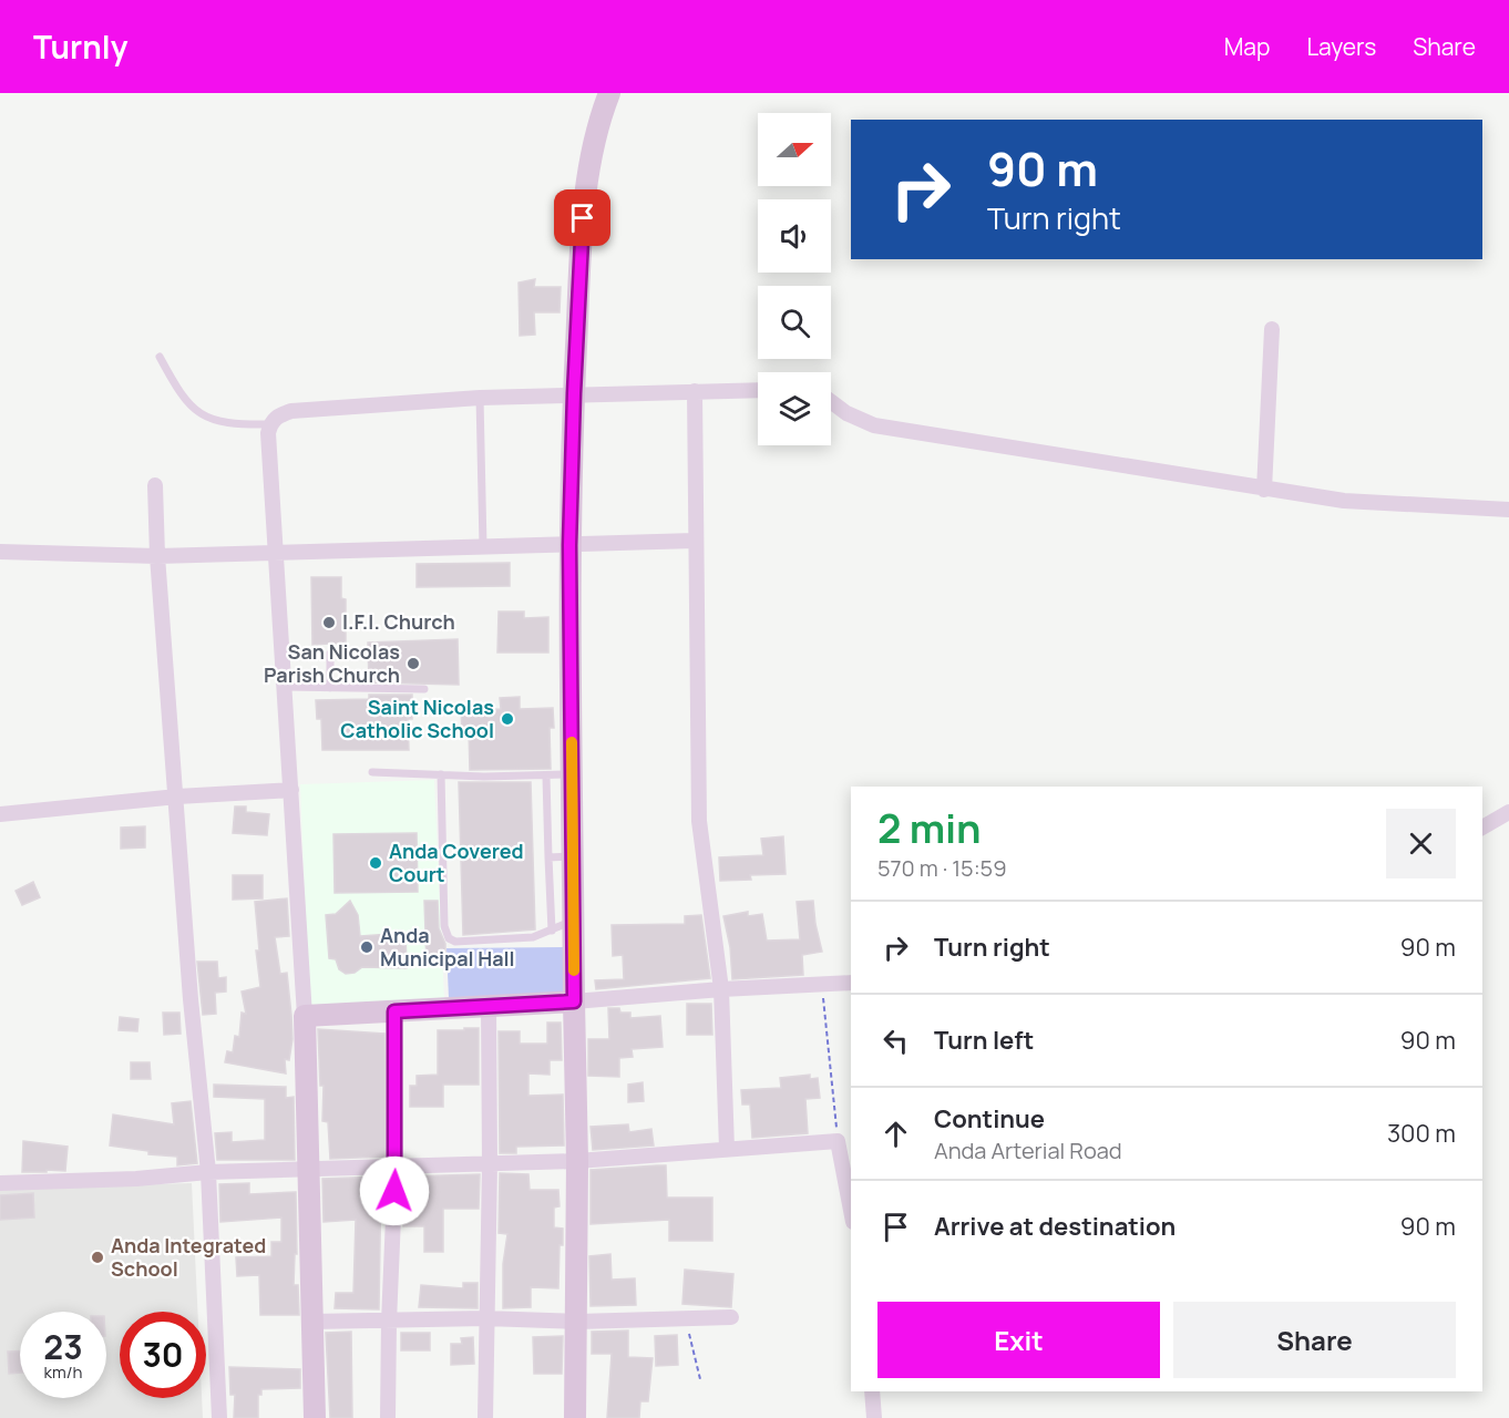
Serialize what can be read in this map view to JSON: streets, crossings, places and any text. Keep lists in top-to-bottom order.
{
  "places": [
    "I.F.I. Church",
    "San Nicolas Parish Church",
    "Saint Nicolas Catholic School",
    "Anda Covered Court",
    "Anda Municipal Hall",
    "Anda Integrated School"
  ],
  "north": "right",
  "page": {
    "header": "Turnly",
    "nav": ["Map", "Layers", "Share"],
    "turn": ["90 m", "Turn right"],
    "heading": ["2 min", "570 m · 15:59"],
    "list": [
      {
        "name": "Turn right",
        "value": "90 m"
      },
      {
        "name": "Turn left",
        "value": "90 m"
      },
      {
        "name": "Continue",
        "note": "Anda Arterial Road",
        "value": "300 m"
      },
      {
        "name": "Arrive at destination",
        "value": "90 m"
      }
    ],
    "buttons": ["Exit", "Share"],
    "speed": "23 km/h",
    "limit": "30"
  }
}
